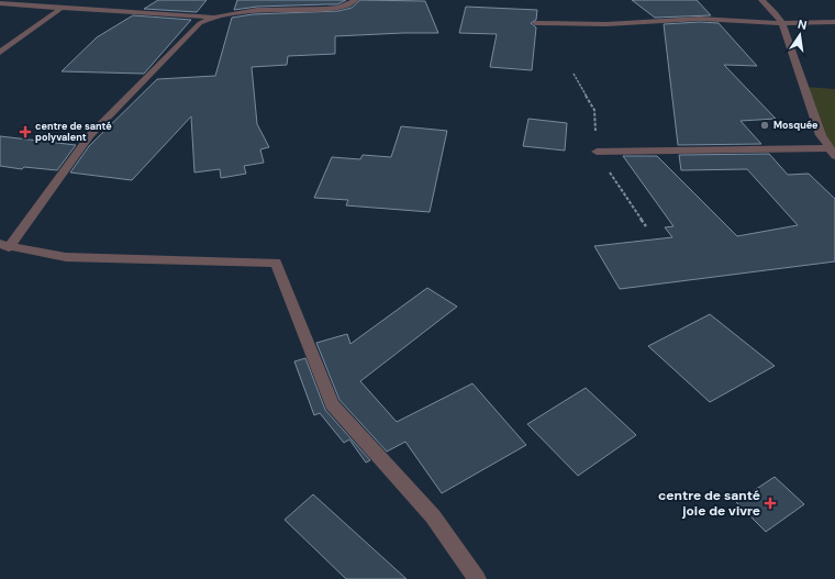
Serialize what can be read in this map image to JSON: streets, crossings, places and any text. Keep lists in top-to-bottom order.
{
  "places": {
    "other": ["Mosquée"],
    "health": ["centre de santé polyvalent", "centre de santé joie de vivre"]
  },
  "north": "top"
}
